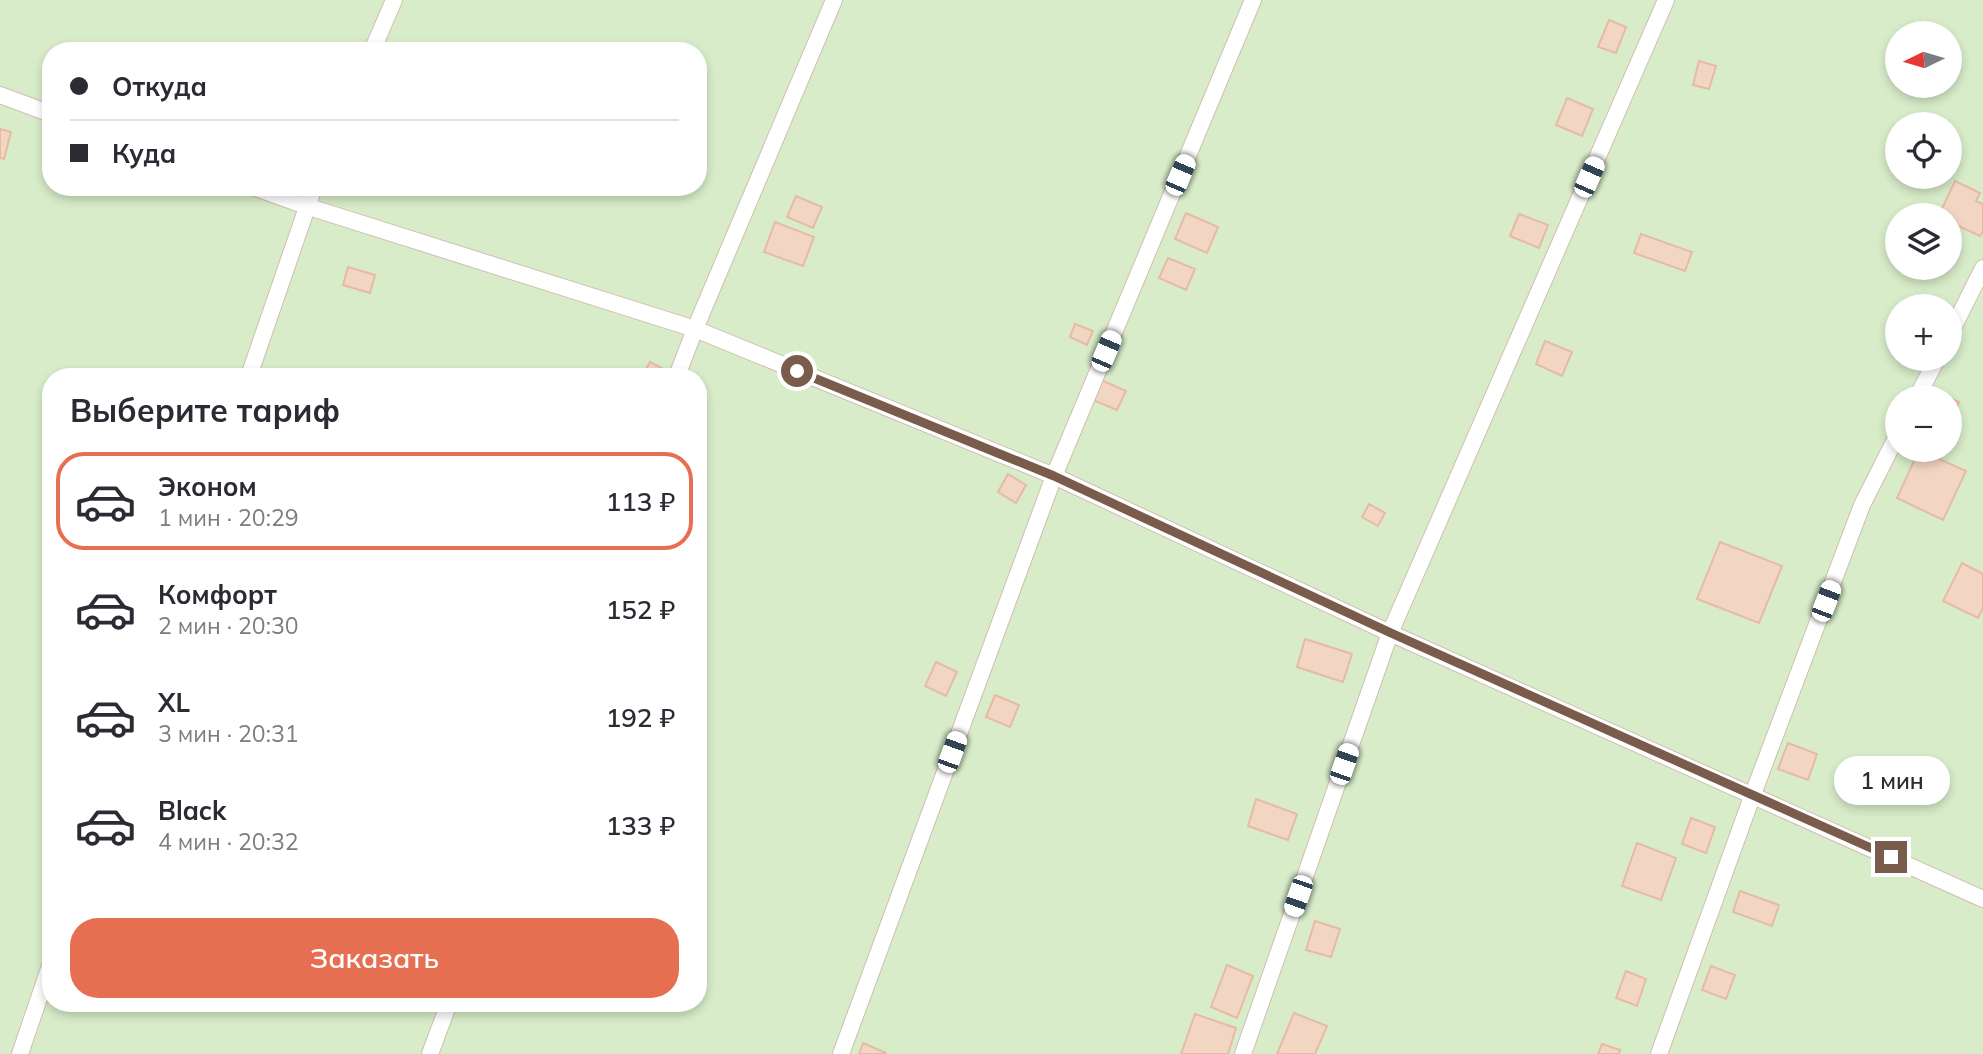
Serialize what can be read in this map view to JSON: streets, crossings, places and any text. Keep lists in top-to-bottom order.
{
  "north": "left",
  "page": {
    "map_buttons": ["+", "−"],
    "banner": ["Откуда", "Куда"],
    "heading": "Выберите тариф",
    "list": [
      {
        "name": "Эконом",
        "note": "1 мин · 20:29",
        "value": "113 ₽"
      },
      {
        "name": "Комфорт",
        "note": "2 мин · 20:30",
        "value": "152 ₽"
      },
      {
        "name": "XL",
        "note": "3 мин · 20:31",
        "value": "192 ₽"
      },
      {
        "name": "Black",
        "note": "4 мин · 20:32",
        "value": "133 ₽"
      }
    ],
    "bubble": "1 мин",
    "buttons": "Заказать"
  }
}
